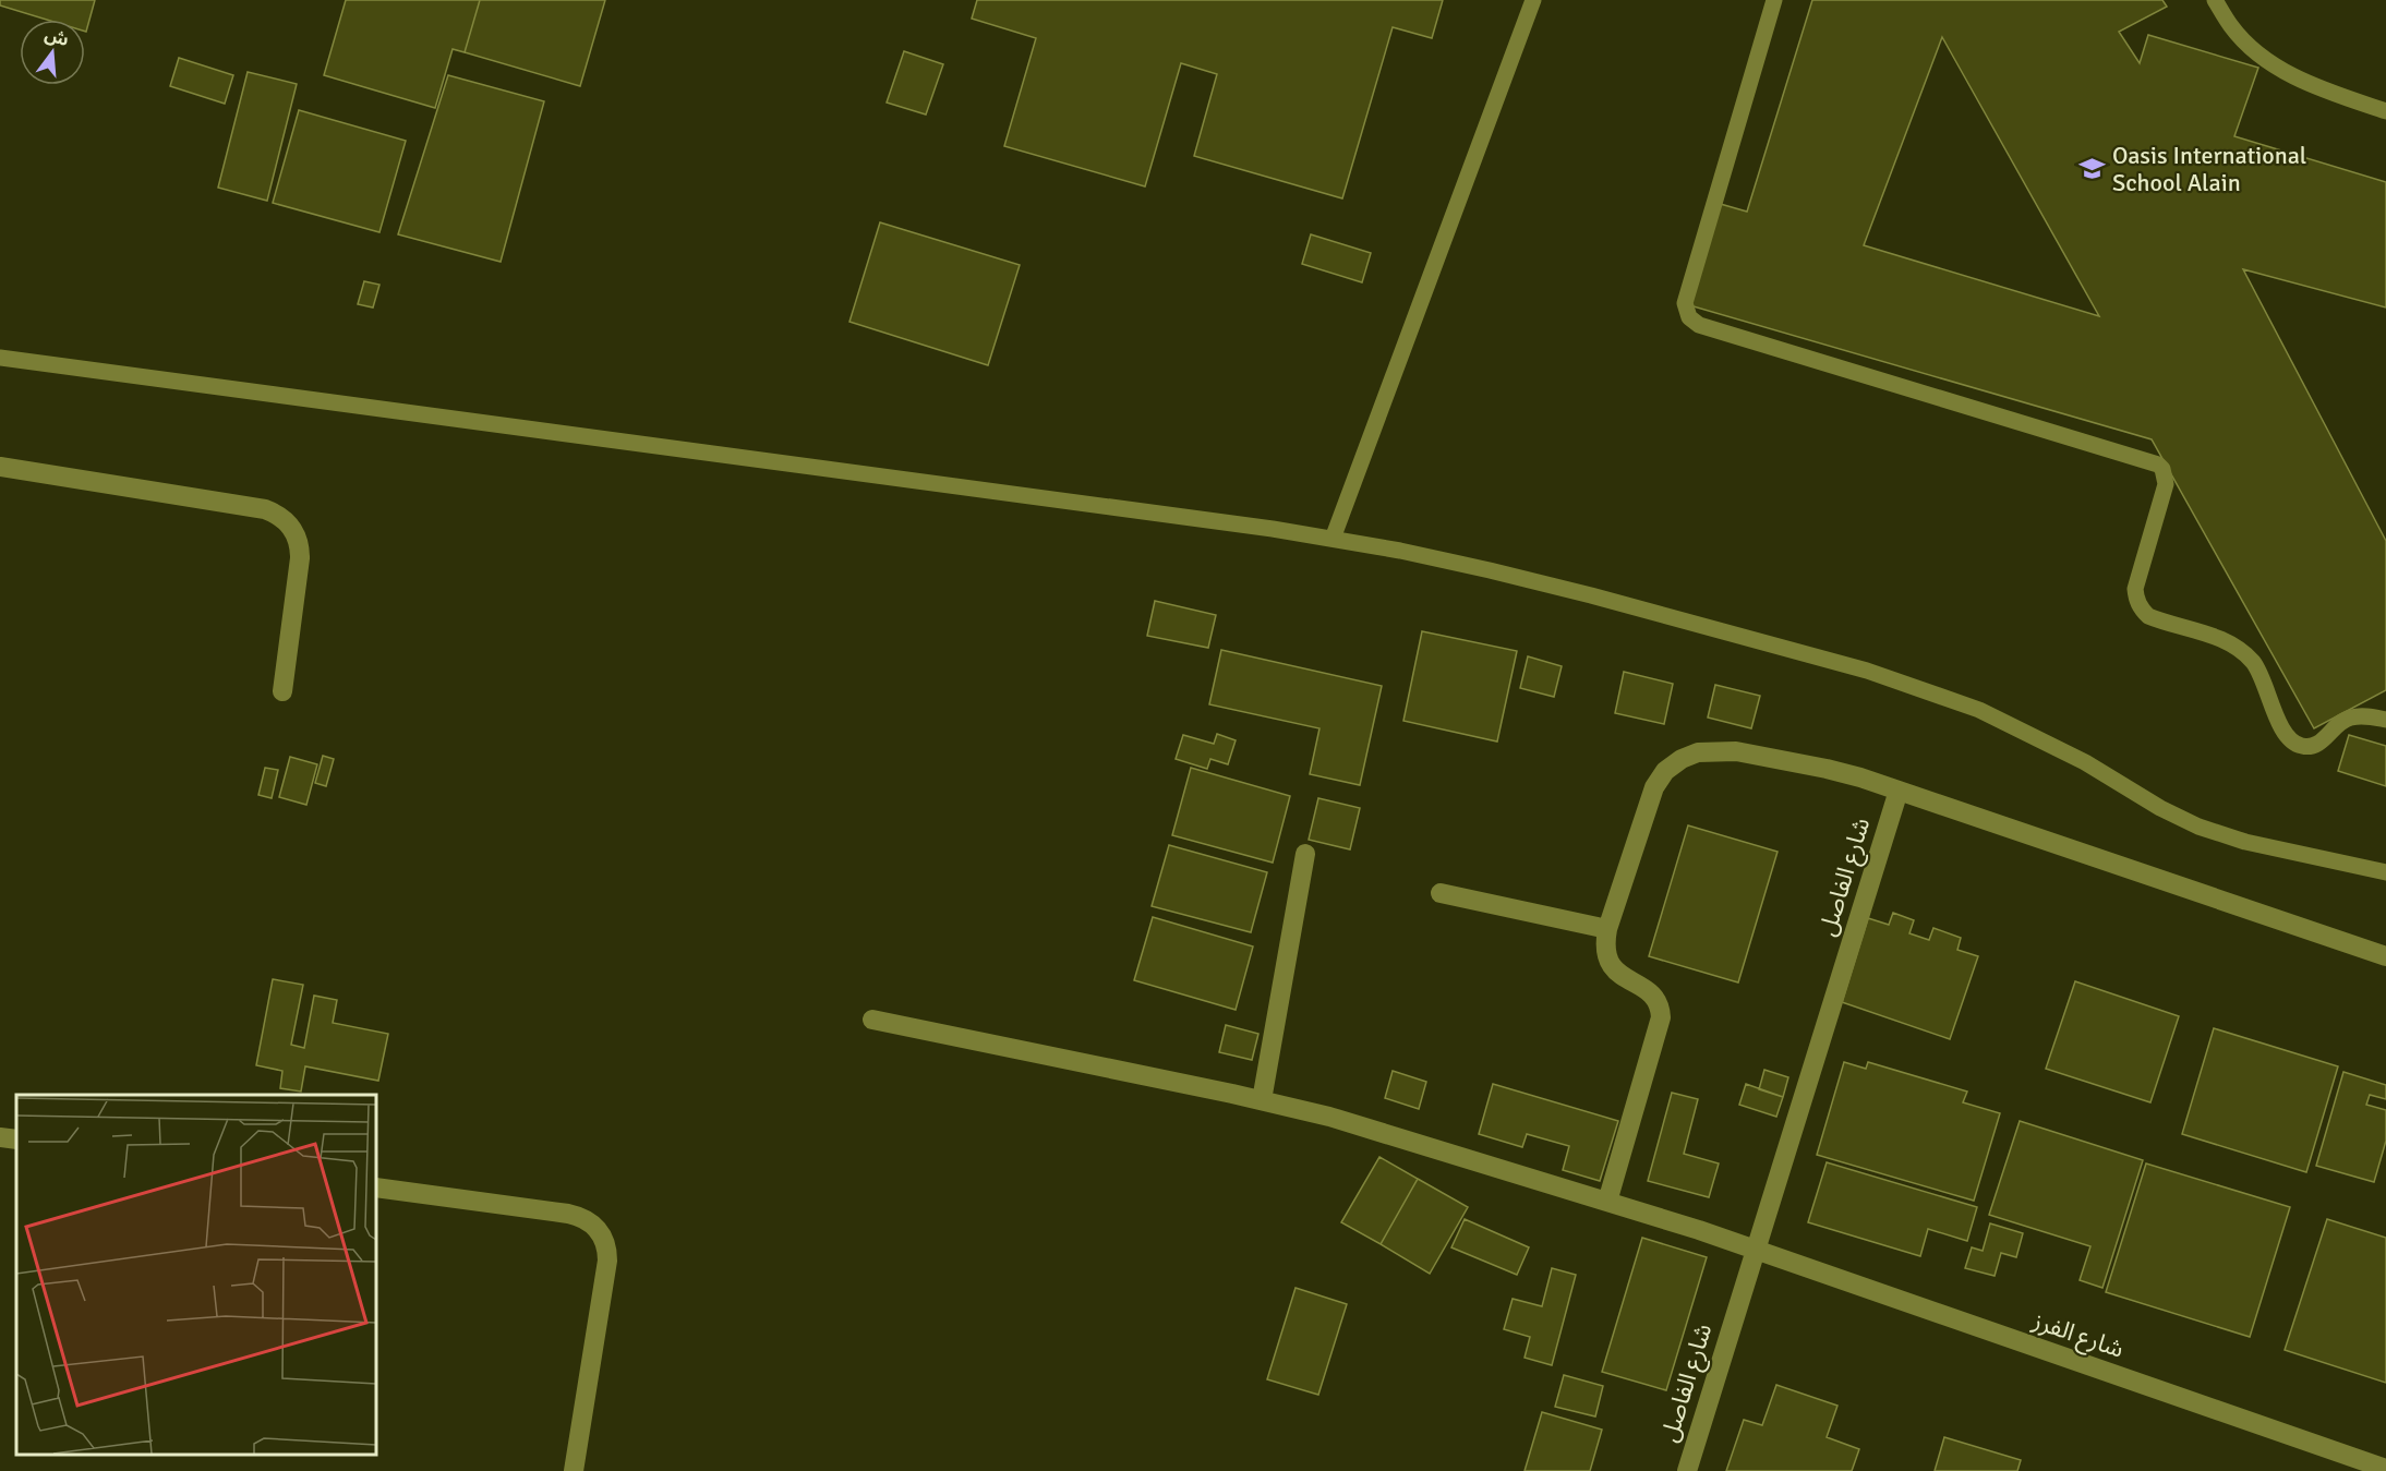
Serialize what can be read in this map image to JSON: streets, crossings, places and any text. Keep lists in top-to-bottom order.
{
  "streets": {
    "street": ["شارع الفاصل", "شارع الفرز"]
  },
  "crossings": [
    ["شارع الفاصل", "شارع الفرز"]
  ],
  "places": {
    "school or university": ["Oasis International School Alain"]
  },
  "north": "top"
}
